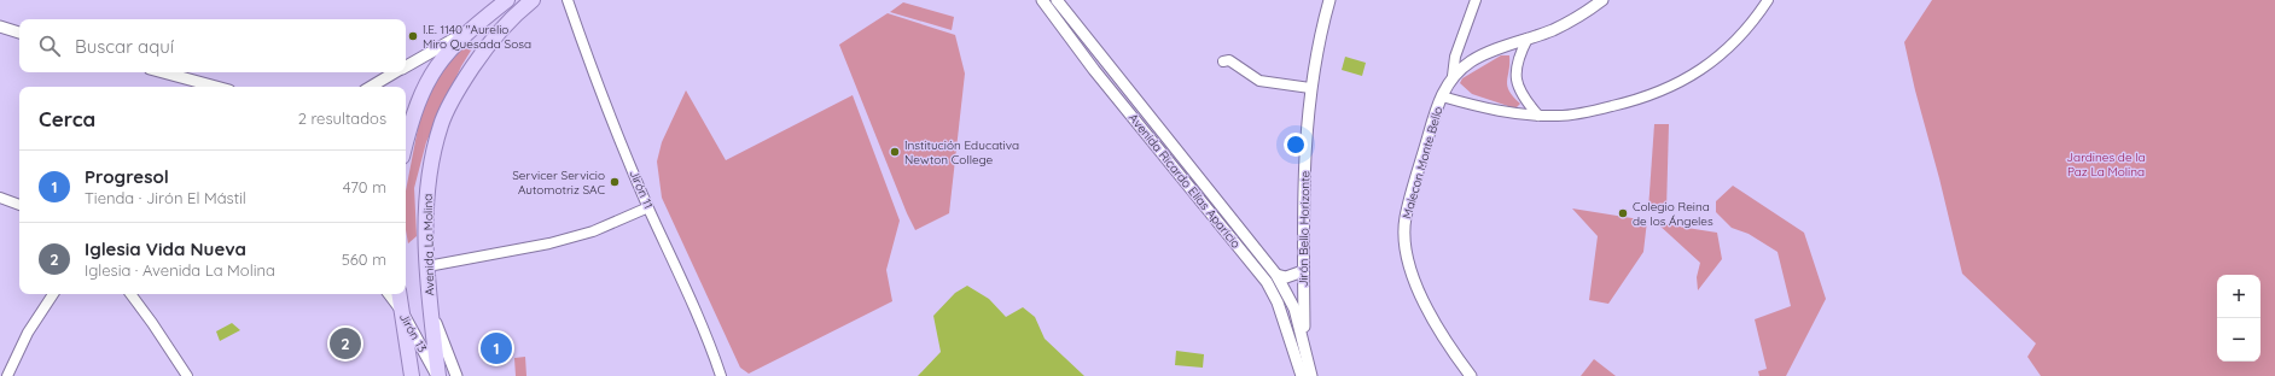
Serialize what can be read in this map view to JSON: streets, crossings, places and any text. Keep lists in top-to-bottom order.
{
  "streets": {
    "main road": ["Avenida La Molina"],
    "street": [
      "Malecon Monte Bello",
      "Avenida Ricardo Elías Aparicio",
      "Jirón 11",
      "Jirón Bello Horizonte",
      "Jirón 13"
    ]
  },
  "crossings": [
    ["Avenida Ricardo Elías Aparicio", "Jirón Bello Horizonte"],
    ["Avenida La Molina", "Jirón 13"]
  ],
  "parks": ["Jardines de la Paz La Molina"],
  "places": [
    "I.E. 1140 \"Aurelio Miro Quesada Sosa",
    "Institución Educativa Newton College",
    "Servicer Servicio Automotriz SAC",
    "Colegio Reina de los Ángeles"
  ],
  "page": {
    "search": "Buscar aquí",
    "heading": ["Cerca", "2 resultados"],
    "list": [
      {
        "mark": "1",
        "name": "Progresol",
        "note": "Tienda · Jirón El Mástil",
        "value": "470 m"
      },
      {
        "mark": "2",
        "name": "Iglesia Vida Nueva",
        "note": "Iglesia · Avenida La Molina",
        "value": "560 m"
      }
    ],
    "map_buttons": ["+", "−"],
    "pins": ["2", "1"]
  }
}
